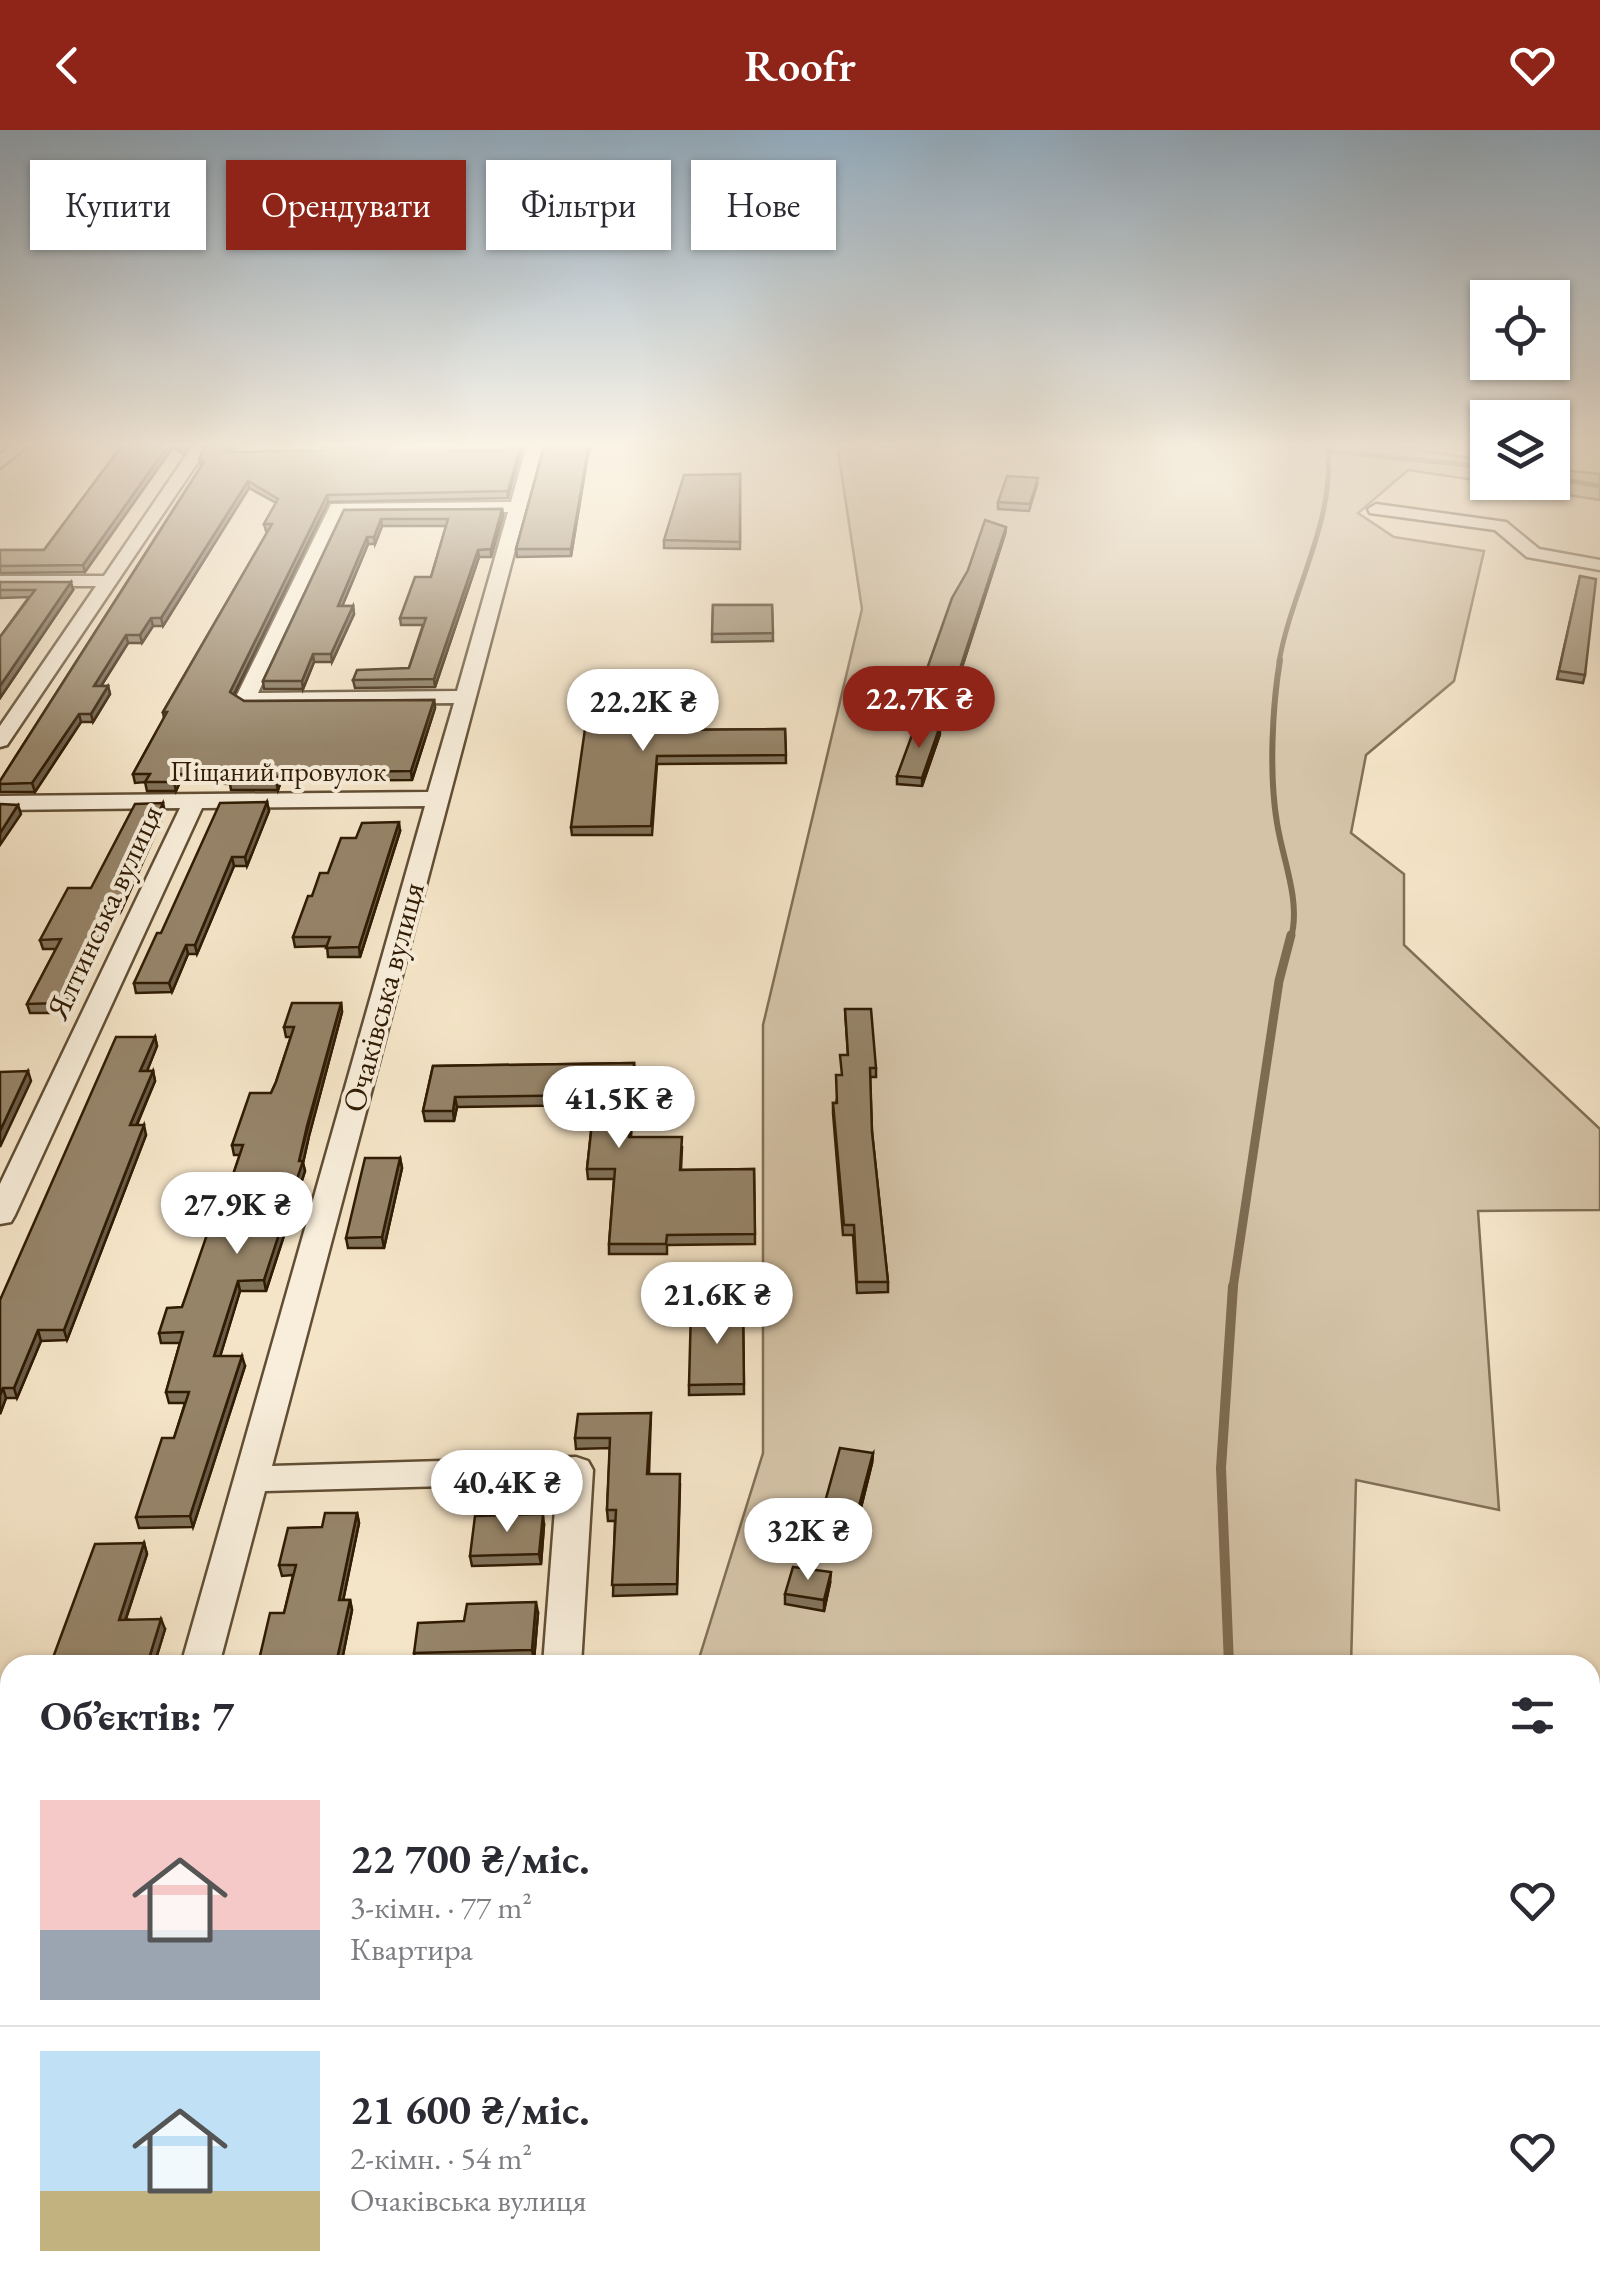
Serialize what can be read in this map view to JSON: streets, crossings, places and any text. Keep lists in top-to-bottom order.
{
  "streets": {
    "street": ["Піщаний провулок", "Ялтинська вулиця", "Очаківська вулиця"]
  },
  "crossings": [
    ["Піщаний провулок", "Ялтинська вулиця"],
    ["Піщаний провулок", "Очаківська вулиця"]
  ],
  "page": {
    "header": "Roofr",
    "chip": [
      "Купити",
      "Орендувати",
      "Фільтри",
      "Нове"
    ],
    "price": [
      "22.7K ₴",
      "22.2K ₴",
      "41.5K ₴",
      "27.9K ₴",
      "21.6K ₴",
      "40.4K ₴",
      "32K ₴"
    ],
    "heading": "Об’єктів: 7",
    "list": [
      {
        "name": "22 700 ₴/міс.",
        "note": "3-кімн. · 77 m² · Квартира"
      },
      {
        "name": "21 600 ₴/міс.",
        "note": "2-кімн. · 54 m² · Очаківська вулиця"
      }
    ]
  }
}
